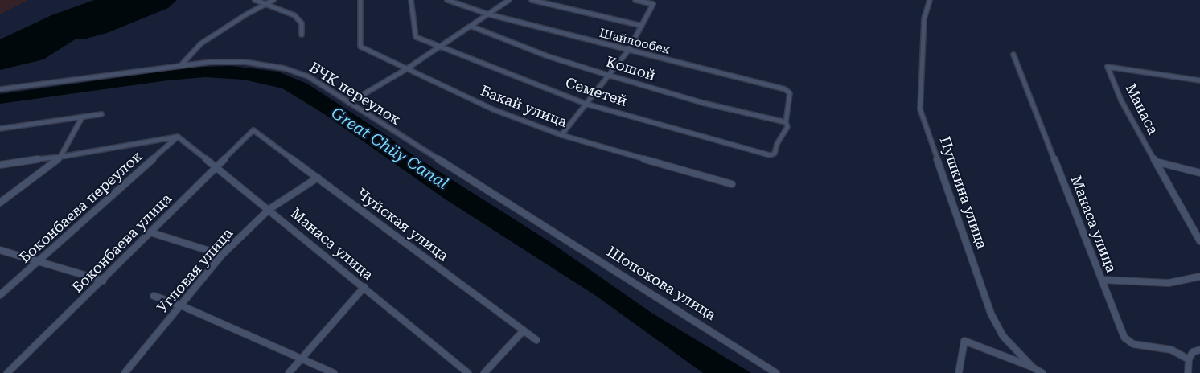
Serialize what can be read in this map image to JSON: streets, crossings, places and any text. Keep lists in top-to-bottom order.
{
  "streets": {
    "street": [
      "Шайлообек",
      "Кошой",
      "Семетей",
      "БЧК переулок",
      "Бакай улица",
      "Манаса",
      "Пушкина улица",
      "Боконбаева переулок",
      "Манаса улица",
      "Чуйская улица",
      "Боконбаева улица",
      "Угловая улица",
      "Шопокова улица"
    ]
  },
  "crossings": [
    ["Шайлообек", "Кошой"],
    ["Шайлообек", "Семетей"],
    ["Кошой", "Семетей"],
    ["БЧК переулок", "Шопокова улица"],
    ["Боконбаева переулок", "Манаса улица"],
    ["Манаса улица", "Боконбаева улица"],
    ["Манаса улица", "Угловая улица"],
    ["Чуйская улица", "Боконбаева улица"],
    ["Чуйская улица", "Угловая улица"]
  ],
  "water": ["Great Chüy Canal"]
}
